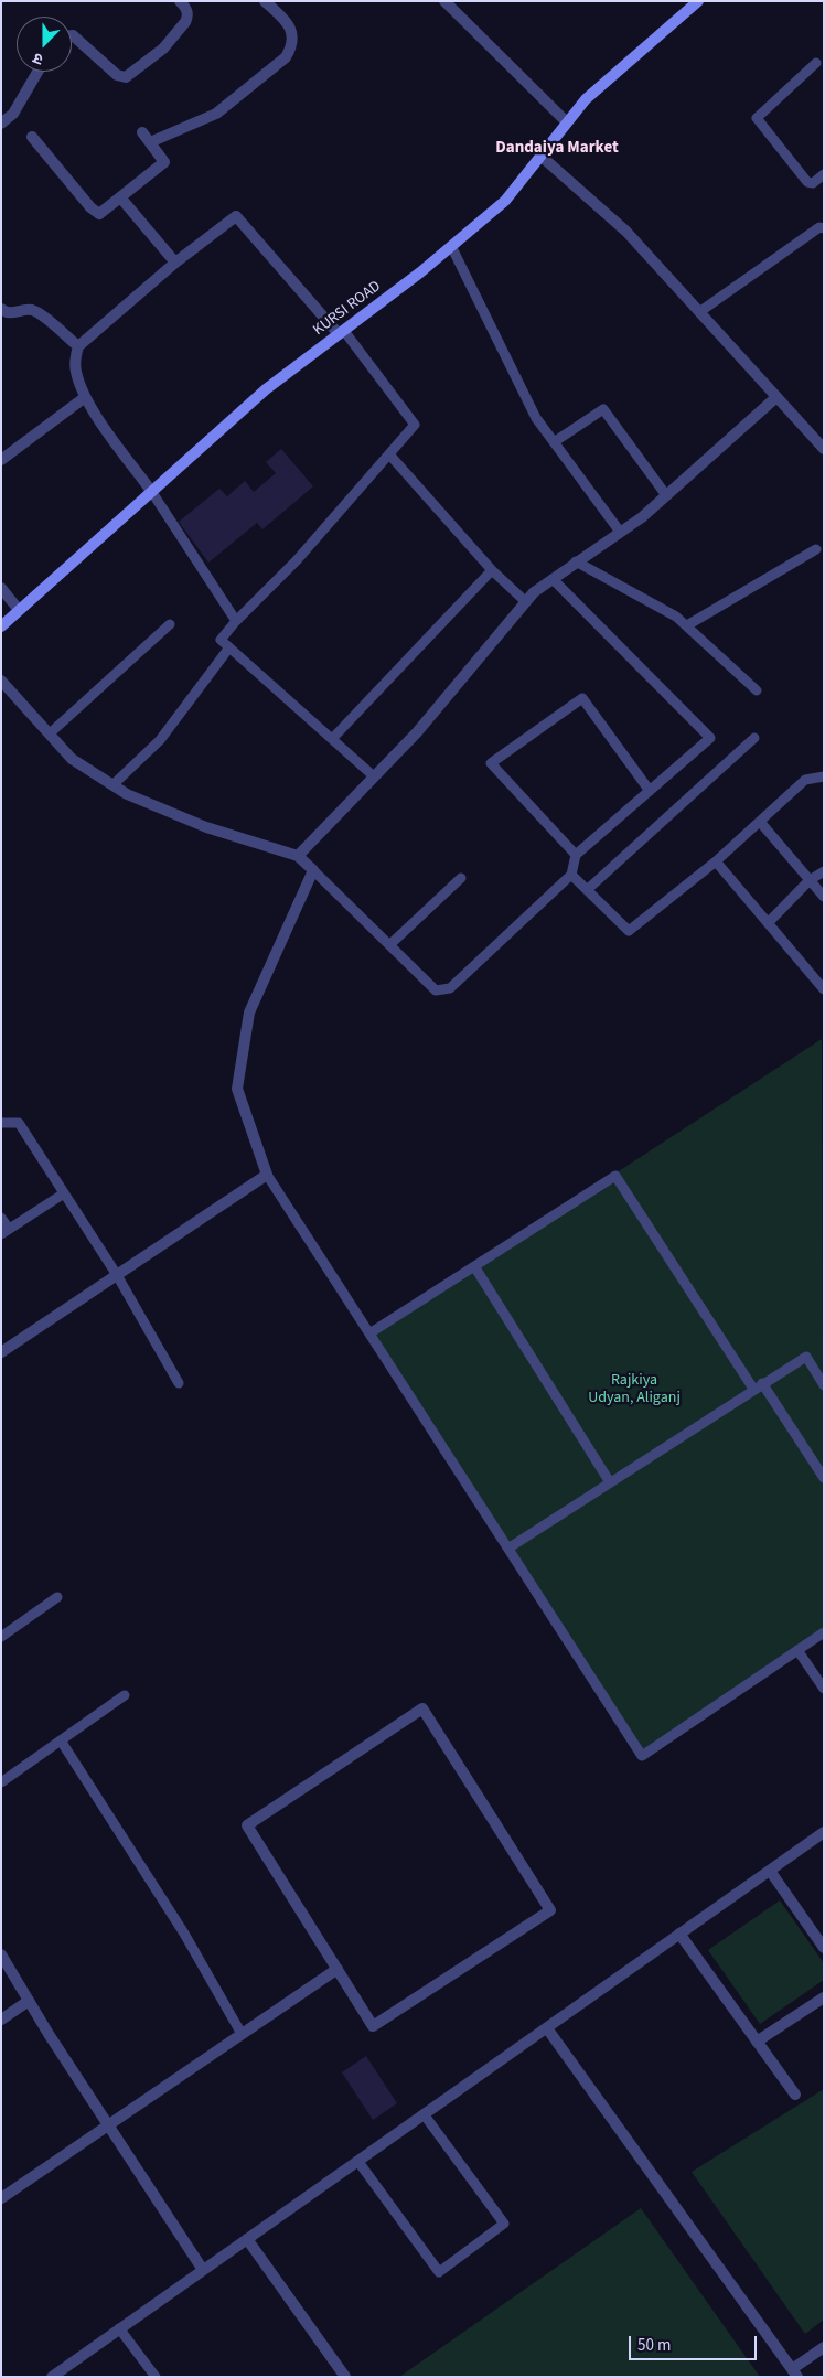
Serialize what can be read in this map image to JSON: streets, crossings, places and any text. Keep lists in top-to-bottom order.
{
  "streets": {
    "main road": ["KURSI ROAD"]
  },
  "districts": ["Dandaiya Market"],
  "parks": ["Rajkiya Udyan, Aliganj"],
  "scale_bar": "50 m",
  "north": "bottom"
}
